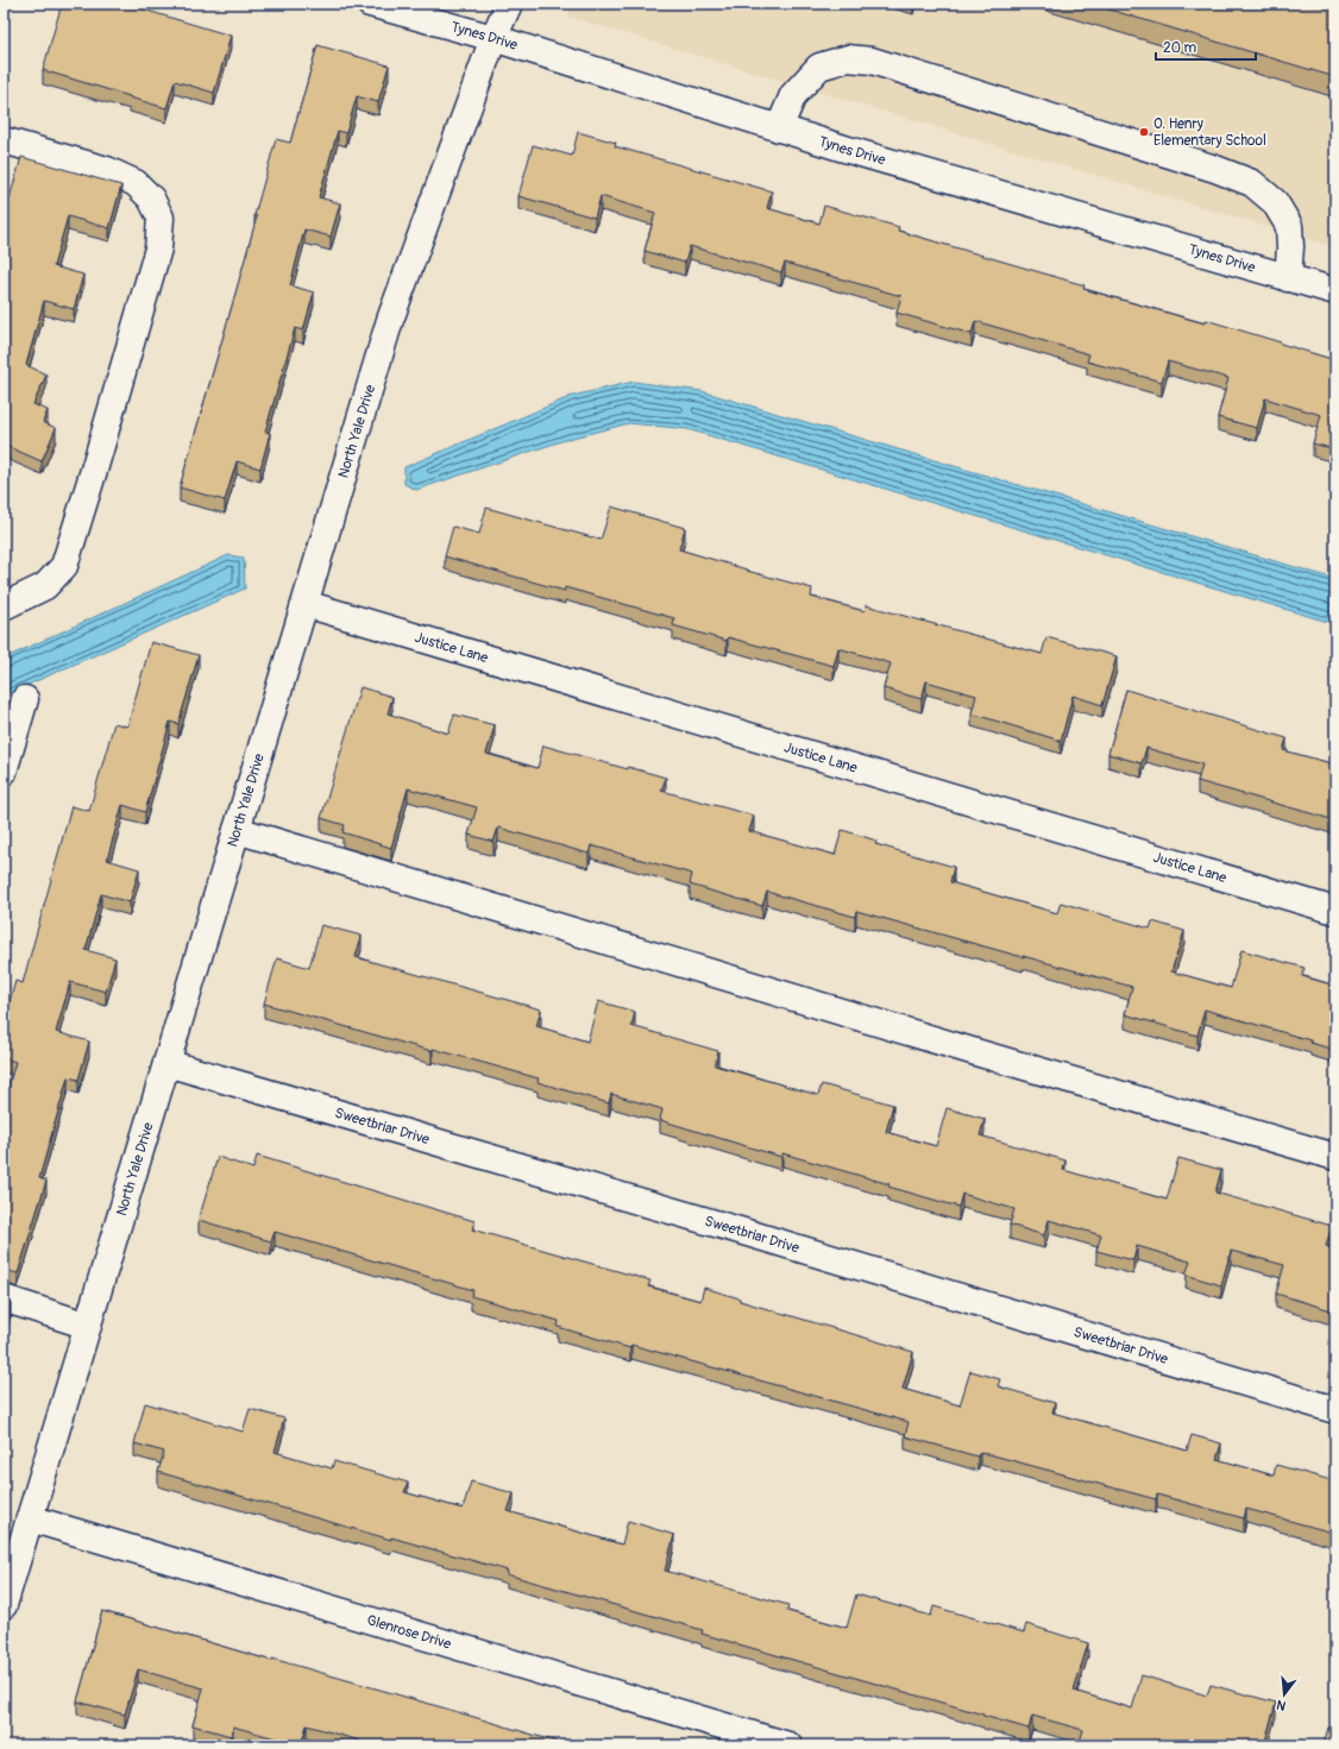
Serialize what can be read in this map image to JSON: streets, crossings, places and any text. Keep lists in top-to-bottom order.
{
  "streets": {
    "street": [
      "Tynes Drive",
      "North Yale Drive",
      "Justice Lane",
      "Sweetbriar Drive",
      "Glenrose Drive"
    ]
  },
  "crossings": [
    ["Tynes Drive", "North Yale Drive"],
    ["North Yale Drive", "Justice Lane"],
    ["North Yale Drive", "Sweetbriar Drive"],
    ["North Yale Drive", "Glenrose Drive"]
  ],
  "places": ["O. Henry Elementary School"],
  "scale_bar": "20 m",
  "north": "bottom"
}
